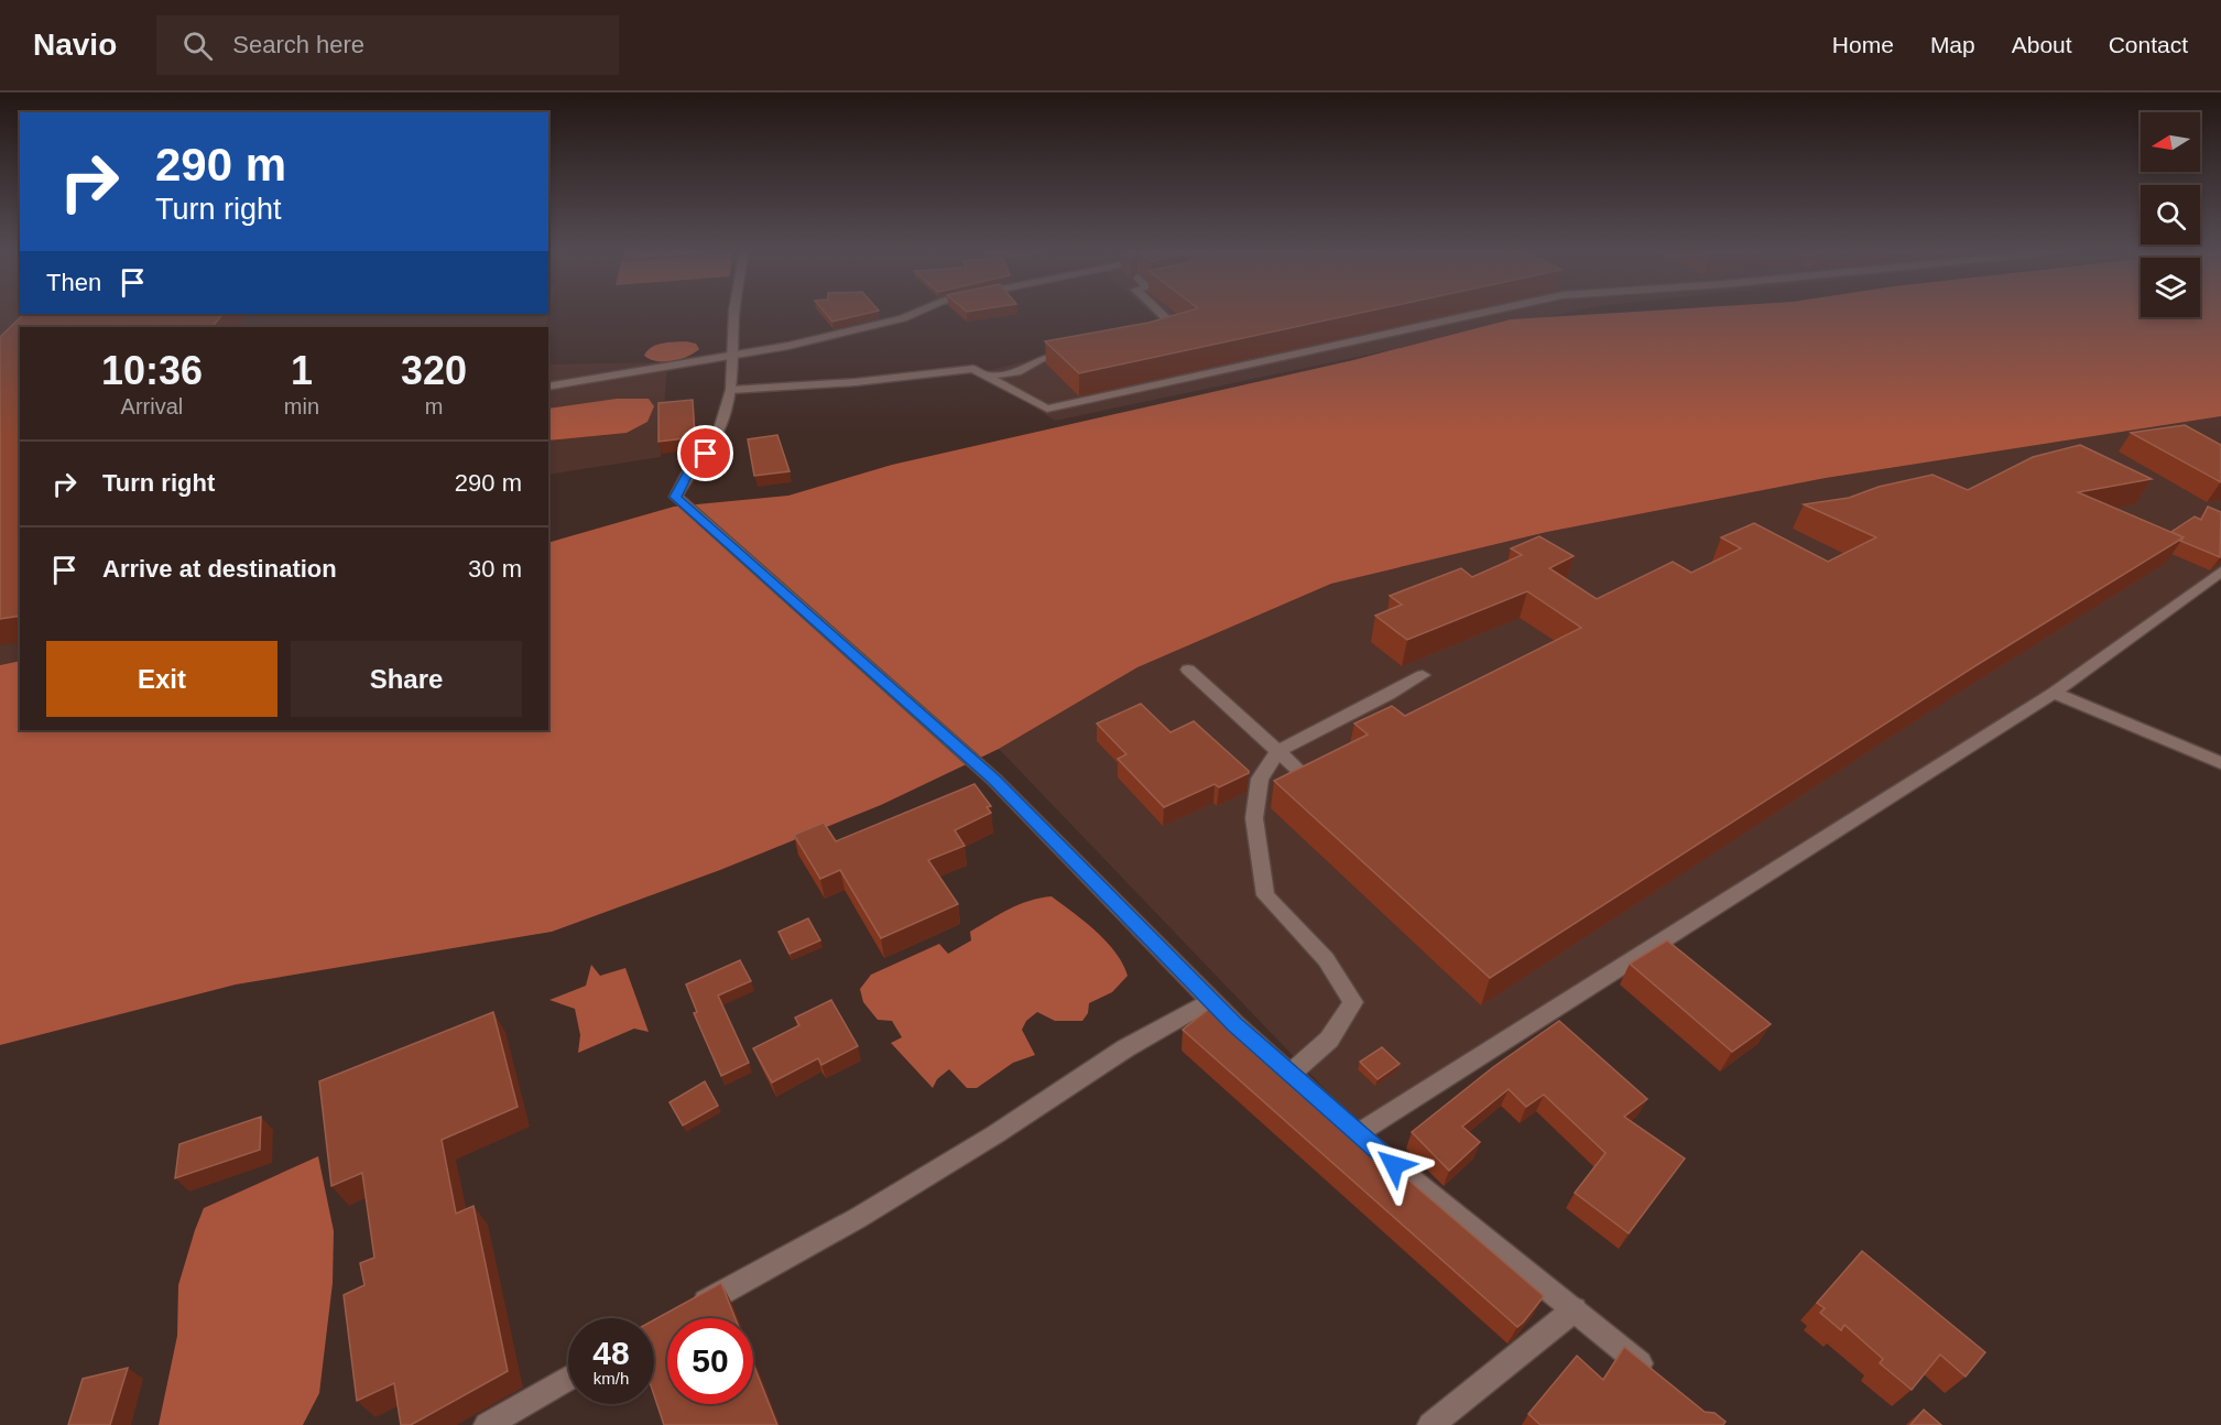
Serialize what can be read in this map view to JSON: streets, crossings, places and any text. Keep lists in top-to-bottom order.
{
  "north": "left",
  "page": {
    "header": "Navio",
    "search": "Search here",
    "nav": [
      "Home",
      "Map",
      "About",
      "Contact"
    ],
    "turn": ["290 m", "Turn right"],
    "then": "Then",
    "eta": [
      "10:36",
      "Arrival",
      "1",
      "min",
      "320",
      "m"
    ],
    "list": [
      {
        "name": "Turn right",
        "value": "290 m"
      },
      {
        "name": "Arrive at destination",
        "value": "30 m"
      }
    ],
    "buttons": ["Exit", "Share"],
    "speed": "48 km/h",
    "limit": "50"
  }
}
